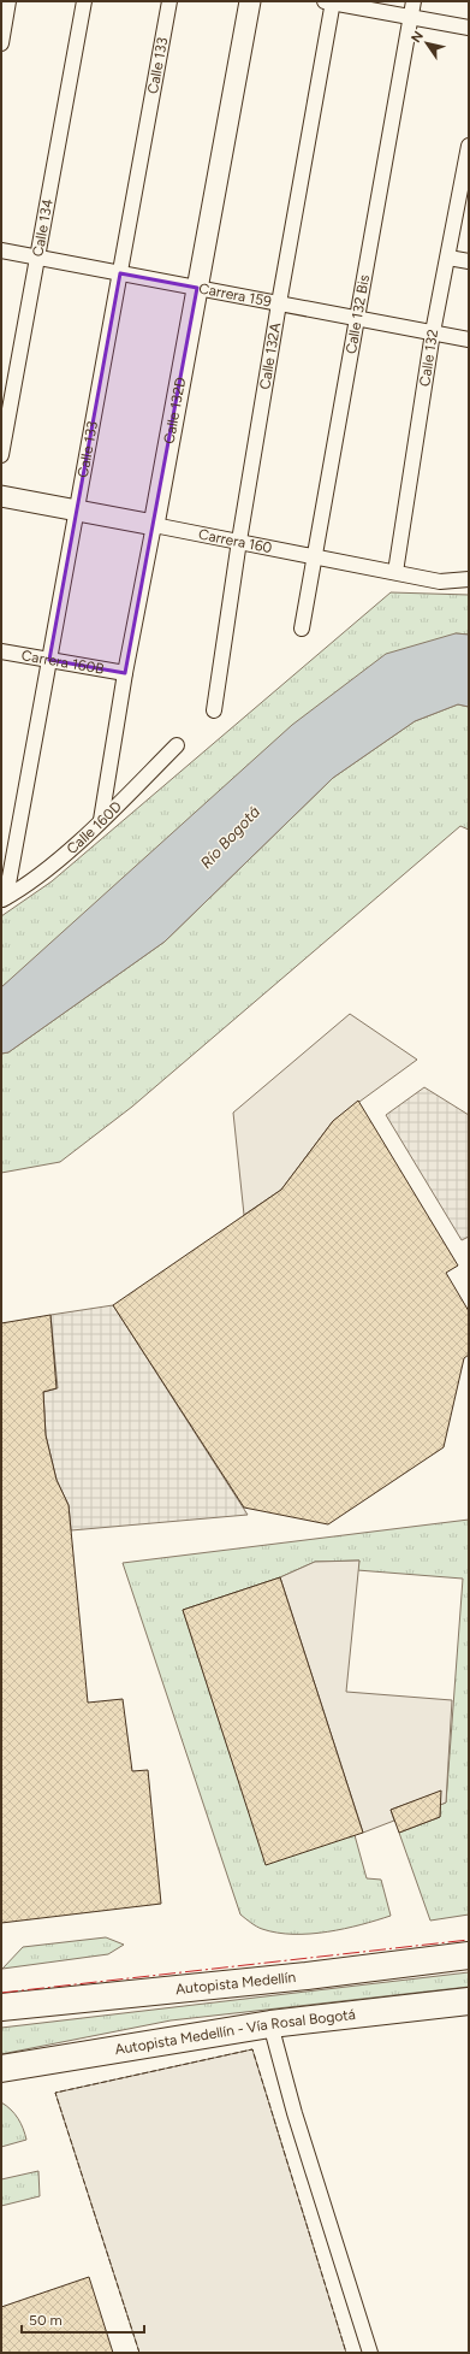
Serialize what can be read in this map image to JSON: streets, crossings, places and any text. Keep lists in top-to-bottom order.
{
  "streets": {
    "highway": ["Autopista Medellín", "Autopista Medellín - Vía Rosal Bogotá"],
    "street": [
      "Calle 133",
      "Calle 134",
      "Carrera 159",
      "Calle 132 Bis",
      "Calle 132A",
      "Calle 132",
      "Calle 132D",
      "Carrera 160",
      "Carrera 160B",
      "Calle 160D"
    ]
  },
  "crossings": [
    ["Calle 133", "Carrera 159"],
    ["Calle 133", "Carrera 160"],
    ["Calle 133", "Carrera 160B"],
    ["Calle 133", "Calle 160D"],
    ["Calle 134", "Carrera 159"],
    ["Carrera 159", "Calle 132 Bis"],
    ["Carrera 159", "Calle 132A"],
    ["Carrera 159", "Calle 132"],
    ["Carrera 159", "Calle 132D"],
    ["Calle 132 Bis", "Carrera 160"],
    ["Calle 132A", "Carrera 160"],
    ["Calle 132", "Carrera 160"],
    ["Calle 132D", "Carrera 160"],
    ["Calle 132D", "Carrera 160B"],
    ["Calle 132D", "Calle 160D"]
  ],
  "water": ["Río Bogotá"],
  "scale_bar": "50 m",
  "north": "top left"
}
